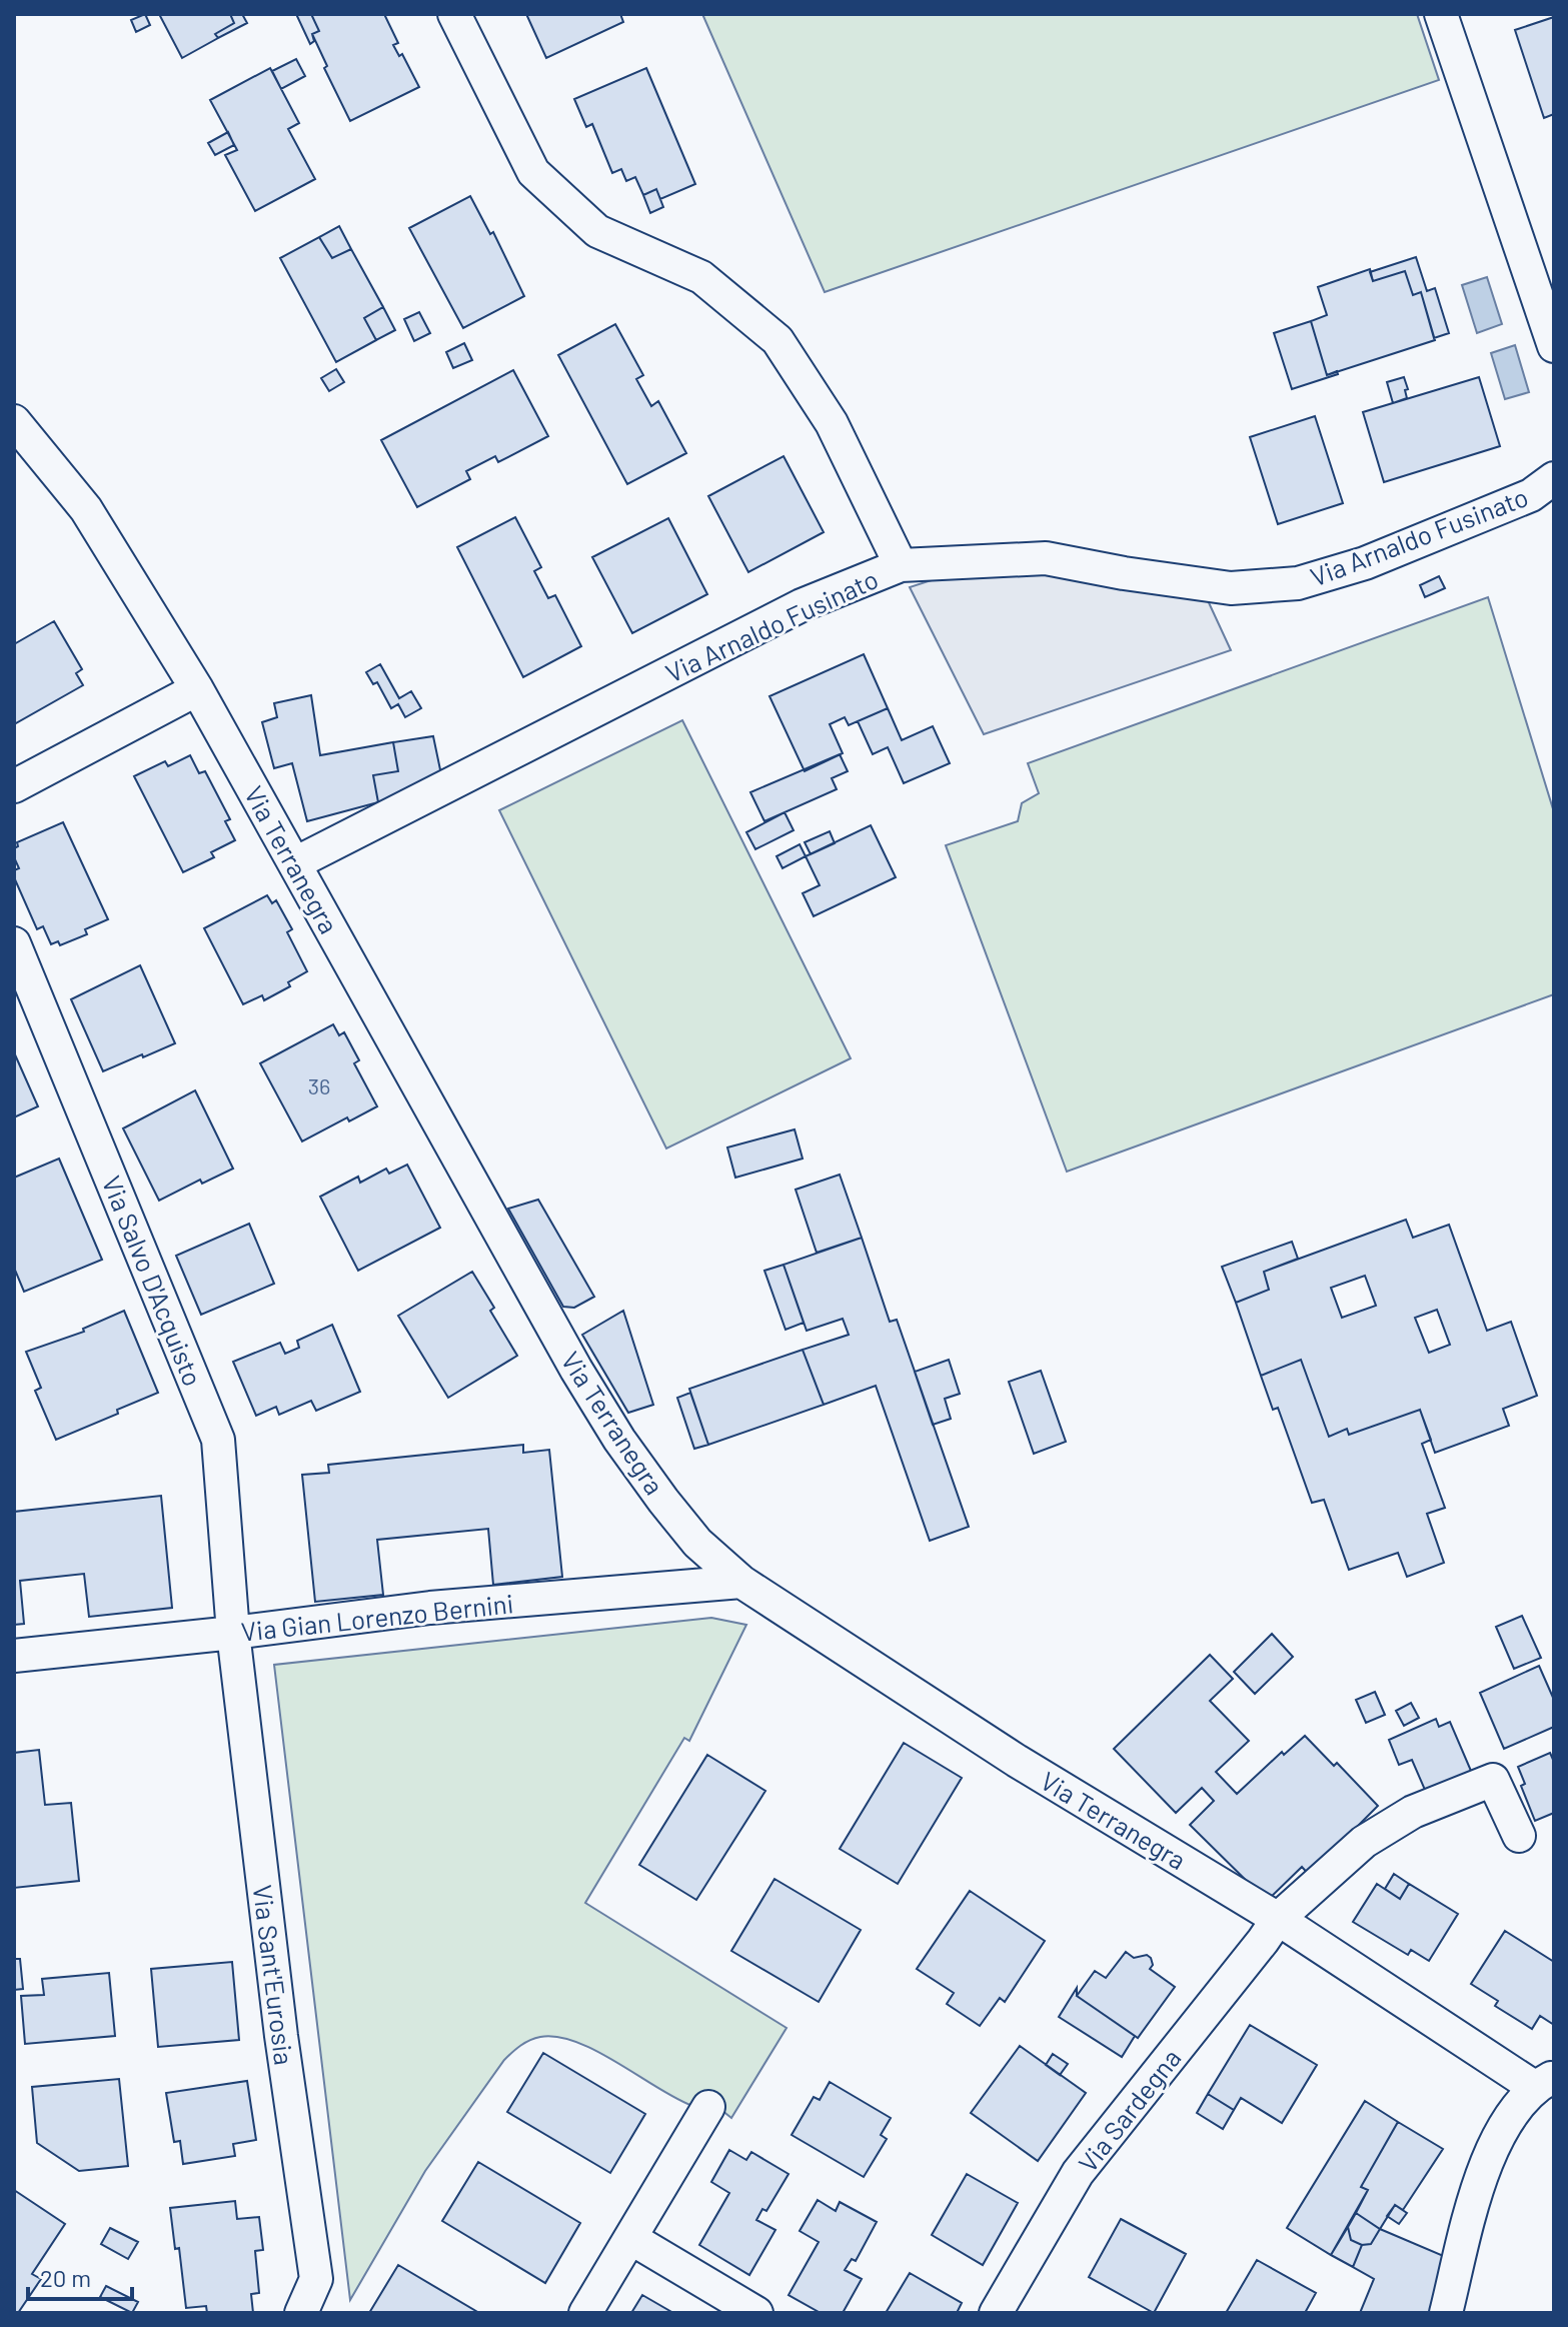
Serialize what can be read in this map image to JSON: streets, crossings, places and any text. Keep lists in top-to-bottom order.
{
  "streets": {
    "street": [
      "Via Arnaldo Fusinato",
      "Via Terranegra",
      "Via Salvo D'Acquisto",
      "Via Gian Lorenzo Bernini",
      "Via Sant'Eurosia",
      "Via Sardegna"
    ]
  },
  "crossings": [
    ["Via Arnaldo Fusinato", "Via Terranegra"],
    ["Via Terranegra", "Via Gian Lorenzo Bernini"],
    ["Via Terranegra", "Via Sardegna"],
    ["Via Salvo D'Acquisto", "Via Gian Lorenzo Bernini"],
    ["Via Salvo D'Acquisto", "Via Sant'Eurosia"],
    ["Via Gian Lorenzo Bernini", "Via Sant'Eurosia"]
  ],
  "house_numbers": ["36"],
  "scale_bar": "20 m"
}
